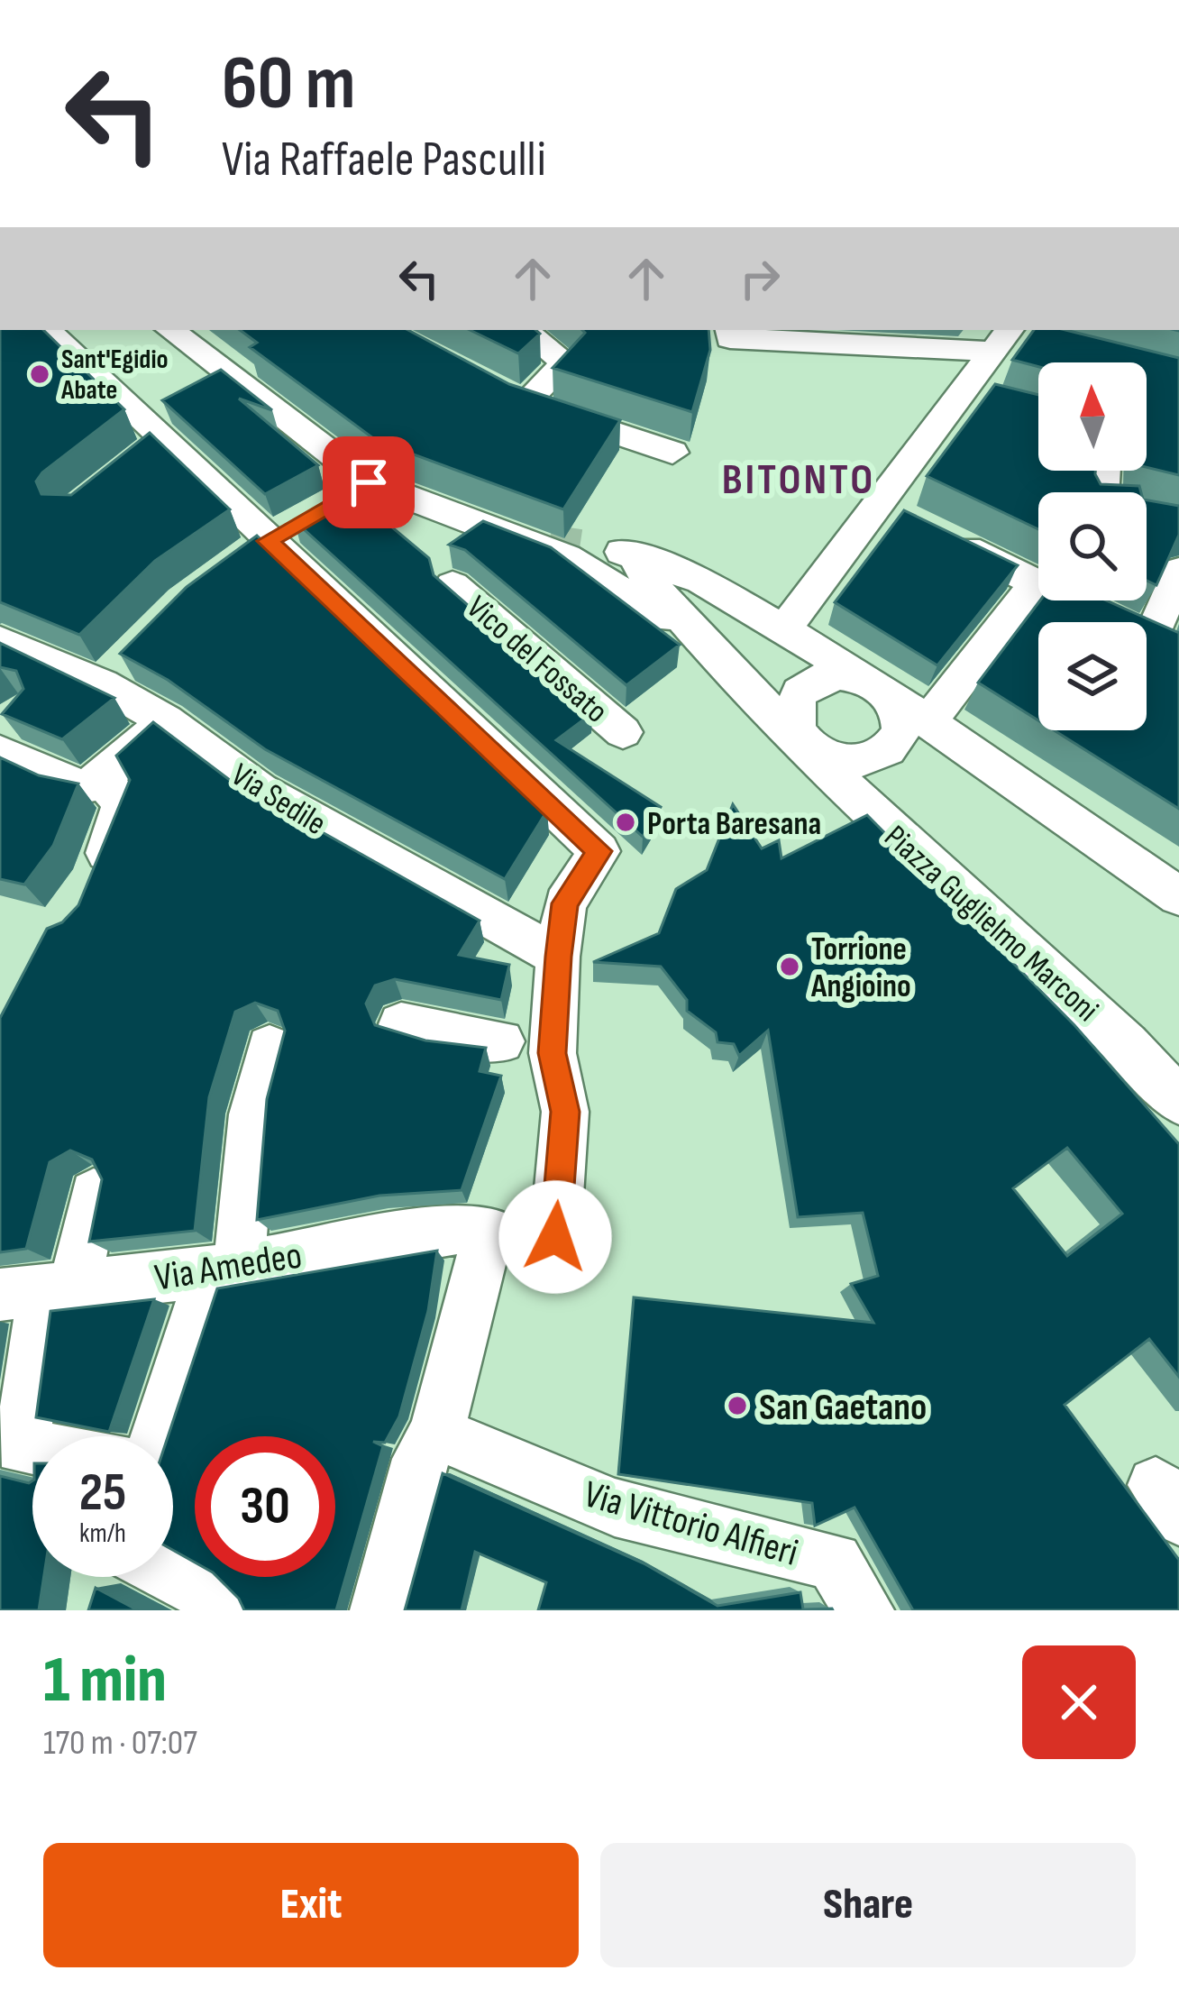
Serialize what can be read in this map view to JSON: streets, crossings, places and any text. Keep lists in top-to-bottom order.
{
  "streets": {
    "street": [
      "Vico del Fossato",
      "Via Sedile",
      "Piazza Guglielmo Marconi",
      "Via Amedeo",
      "Via Vittorio Alfieri"
    ]
  },
  "crossings": [
    ["Via Amedeo", "Via Vittorio Alfieri"]
  ],
  "districts": ["BITONTO"],
  "places": [
    "Sant'Egidio Abate",
    "Porta Baresana",
    "Torrione Angioino",
    "San Gaetano"
  ],
  "north": "top",
  "page": {
    "turn": ["60 m", "Via Raffaele Pasculli"],
    "speed": "25 km/h",
    "limit": "30",
    "heading": ["1 min", "170 m · 07:07"],
    "buttons": ["Exit", "Share"]
  }
}
